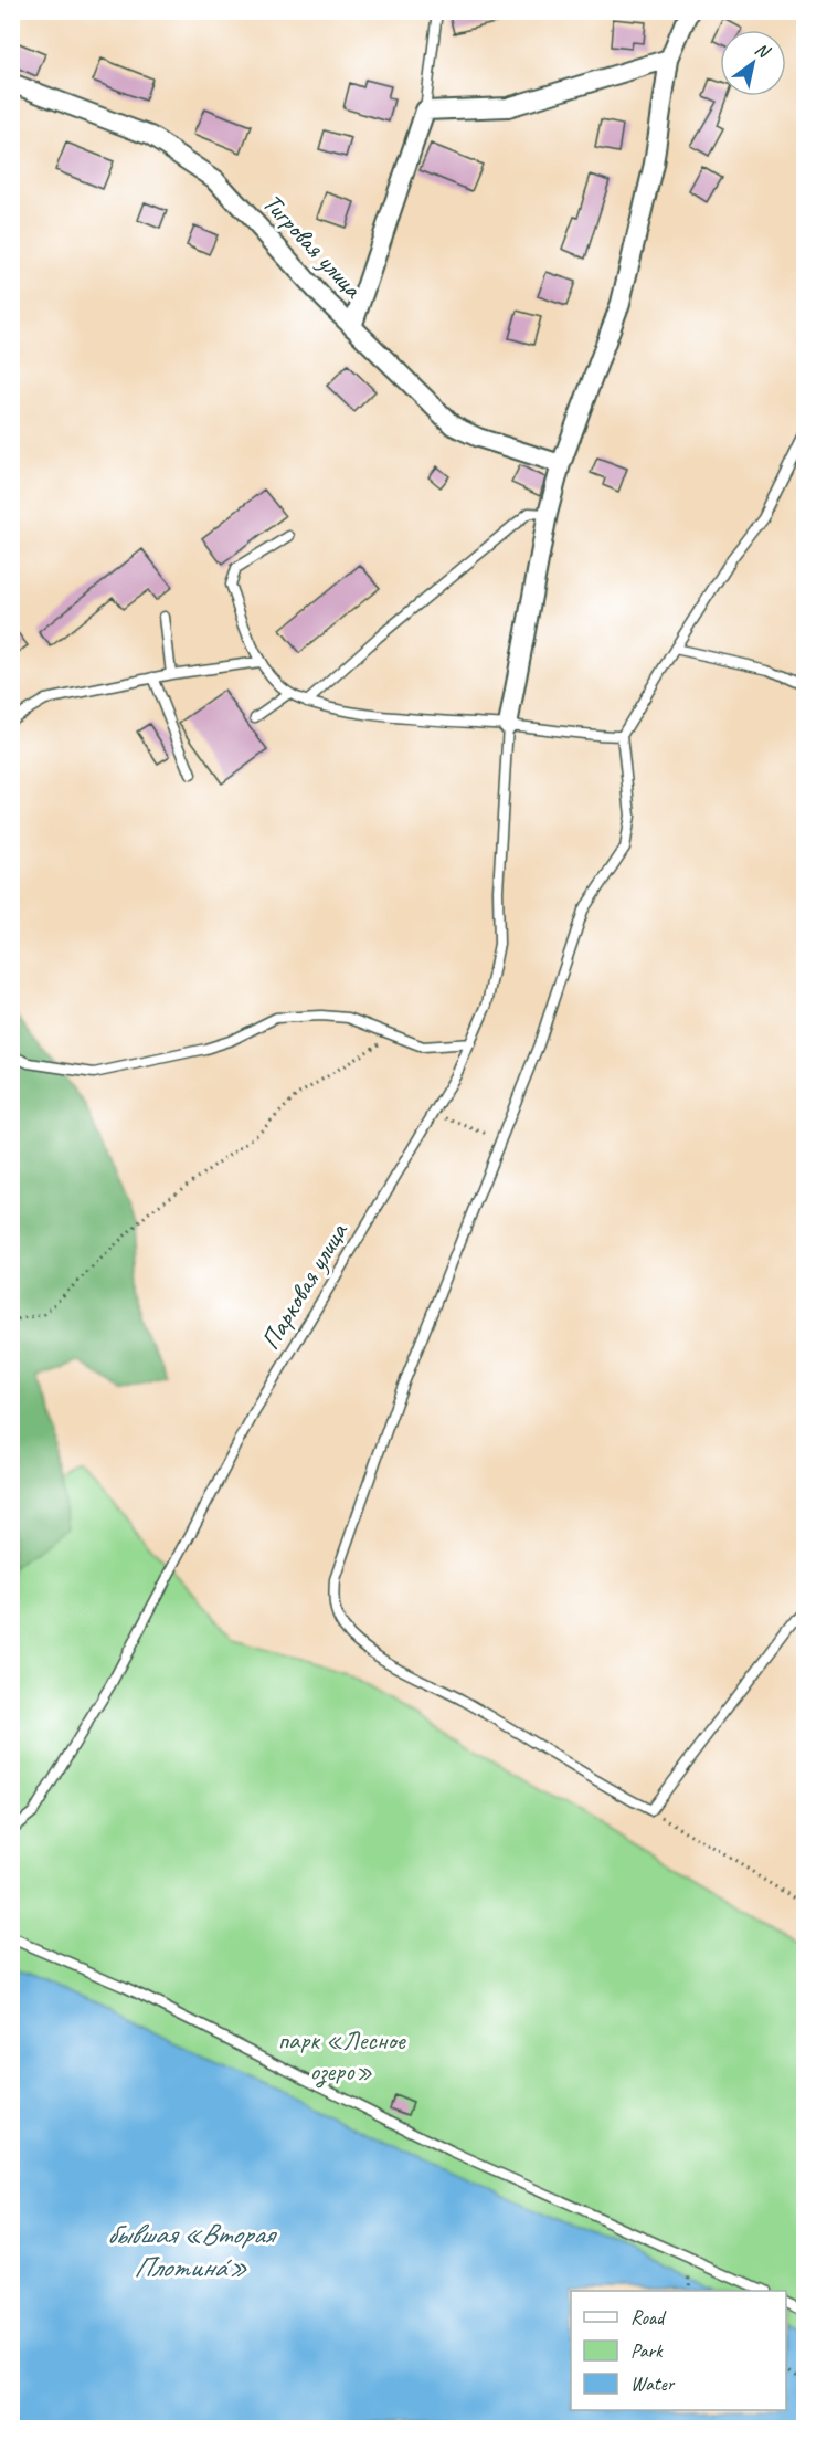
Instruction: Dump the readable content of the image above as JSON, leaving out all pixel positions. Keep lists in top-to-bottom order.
{
  "streets": {
    "street": ["Тигровая улица"],
    "lane": ["Парковая улица"]
  },
  "water": ["бывшая «Вторая Плотинá»"],
  "parks": ["парк «Лесное озеро»"],
  "legend": ["Road", "Park", "Water"],
  "north": "top right"
}
